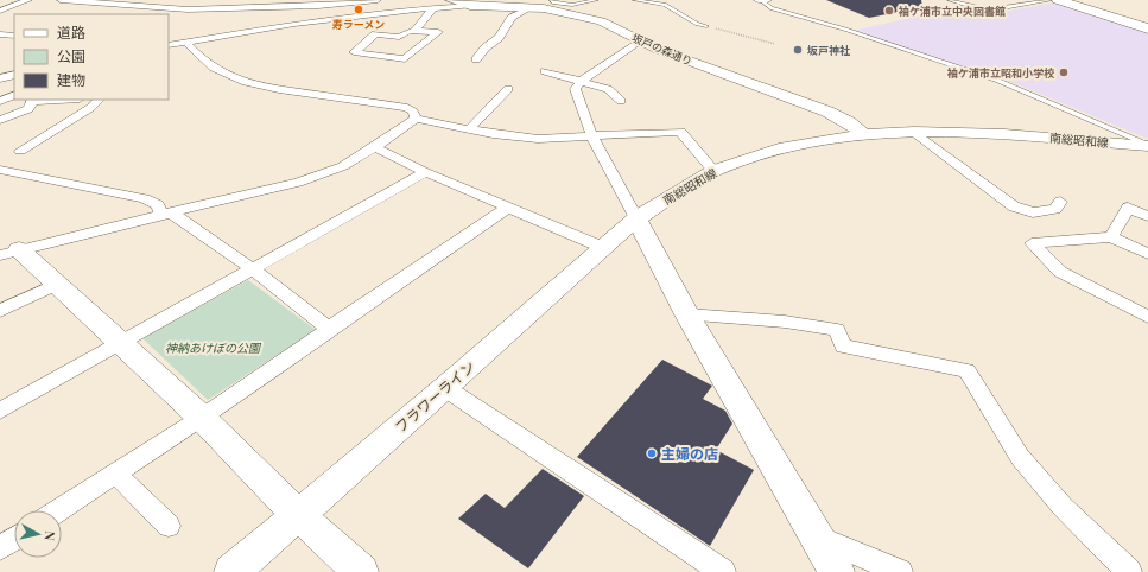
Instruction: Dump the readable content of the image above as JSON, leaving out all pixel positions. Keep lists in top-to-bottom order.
{
  "streets": {
    "street": ["坂戸の森通り", "南総昭和線", "フラワーライン"]
  },
  "crossings": [
    ["坂戸の森通り", "南総昭和線"],
    ["南総昭和線", "フラワーライン"]
  ],
  "parks": ["神納あけぼの公園"],
  "places": [
    "寿ラーメン",
    "袖ケ浦市立中央図書館",
    "坂戸神社",
    "袖ケ浦市立昭和小学校",
    "主婦の店"
  ],
  "legend": ["道路", "公園", "建物"],
  "north": "right"
}
